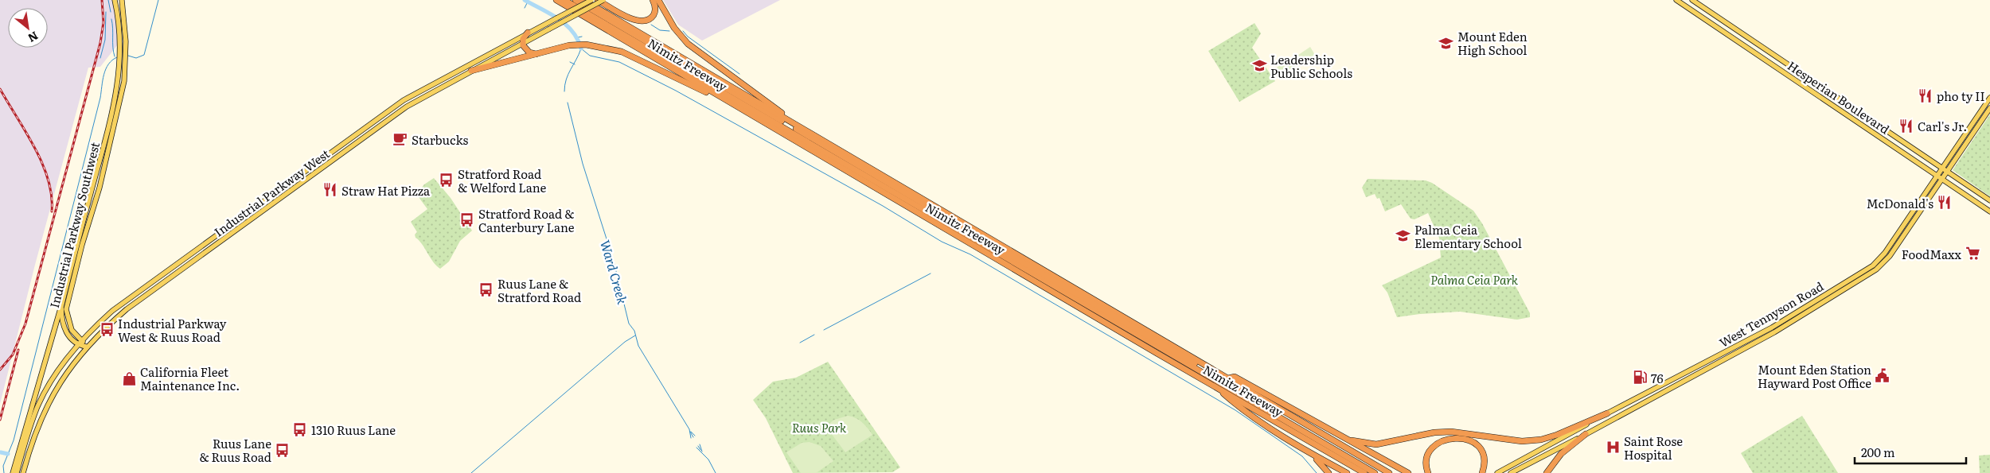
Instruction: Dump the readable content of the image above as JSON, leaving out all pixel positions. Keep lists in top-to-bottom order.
{
  "streets": {
    "highway": ["Nimitz Freeway"],
    "main road": [
      "Hesperian Boulevard",
      "Industrial Parkway West",
      "Industrial Parkway Southwest",
      "West Tennyson Road"
    ]
  },
  "crossings": [
    ["Hesperian Boulevard", "West Tennyson Road"],
    ["Industrial Parkway West", "Industrial Parkway Southwest"]
  ],
  "water": ["Ward Creek"],
  "parks": ["Palma Ceia Park", "Ruus Park"],
  "places": {
    "school or university": ["Mount Eden High School", "Leadership Public Schools", "Palma Ceia Elementary School"],
    "restaurant": [
      "pho ty II",
      "Carl's Jr.",
      "Straw Hat Pizza",
      "McDonald's"
    ],
    "cafe": ["Starbucks"],
    "bus stop": [
      "Stratford Road & Welford Lane",
      "Stratford Road & Canterbury Lane",
      "Ruus Lane & Stratford Road",
      "Industrial Parkway West & Ruus Road",
      "1310 Ruus Lane",
      "Ruus Lane & Ruus Road"
    ],
    "supermarket": ["FoodMaxx"],
    "public building": ["Mount Eden Station Hayward Post Office"],
    "fuel station": ["76"],
    "shop": ["California Fleet Maintenance Inc."],
    "hospital": ["Saint Rose Hospital"]
  },
  "scale_bar": "200 m",
  "north": "bottom right"
}
